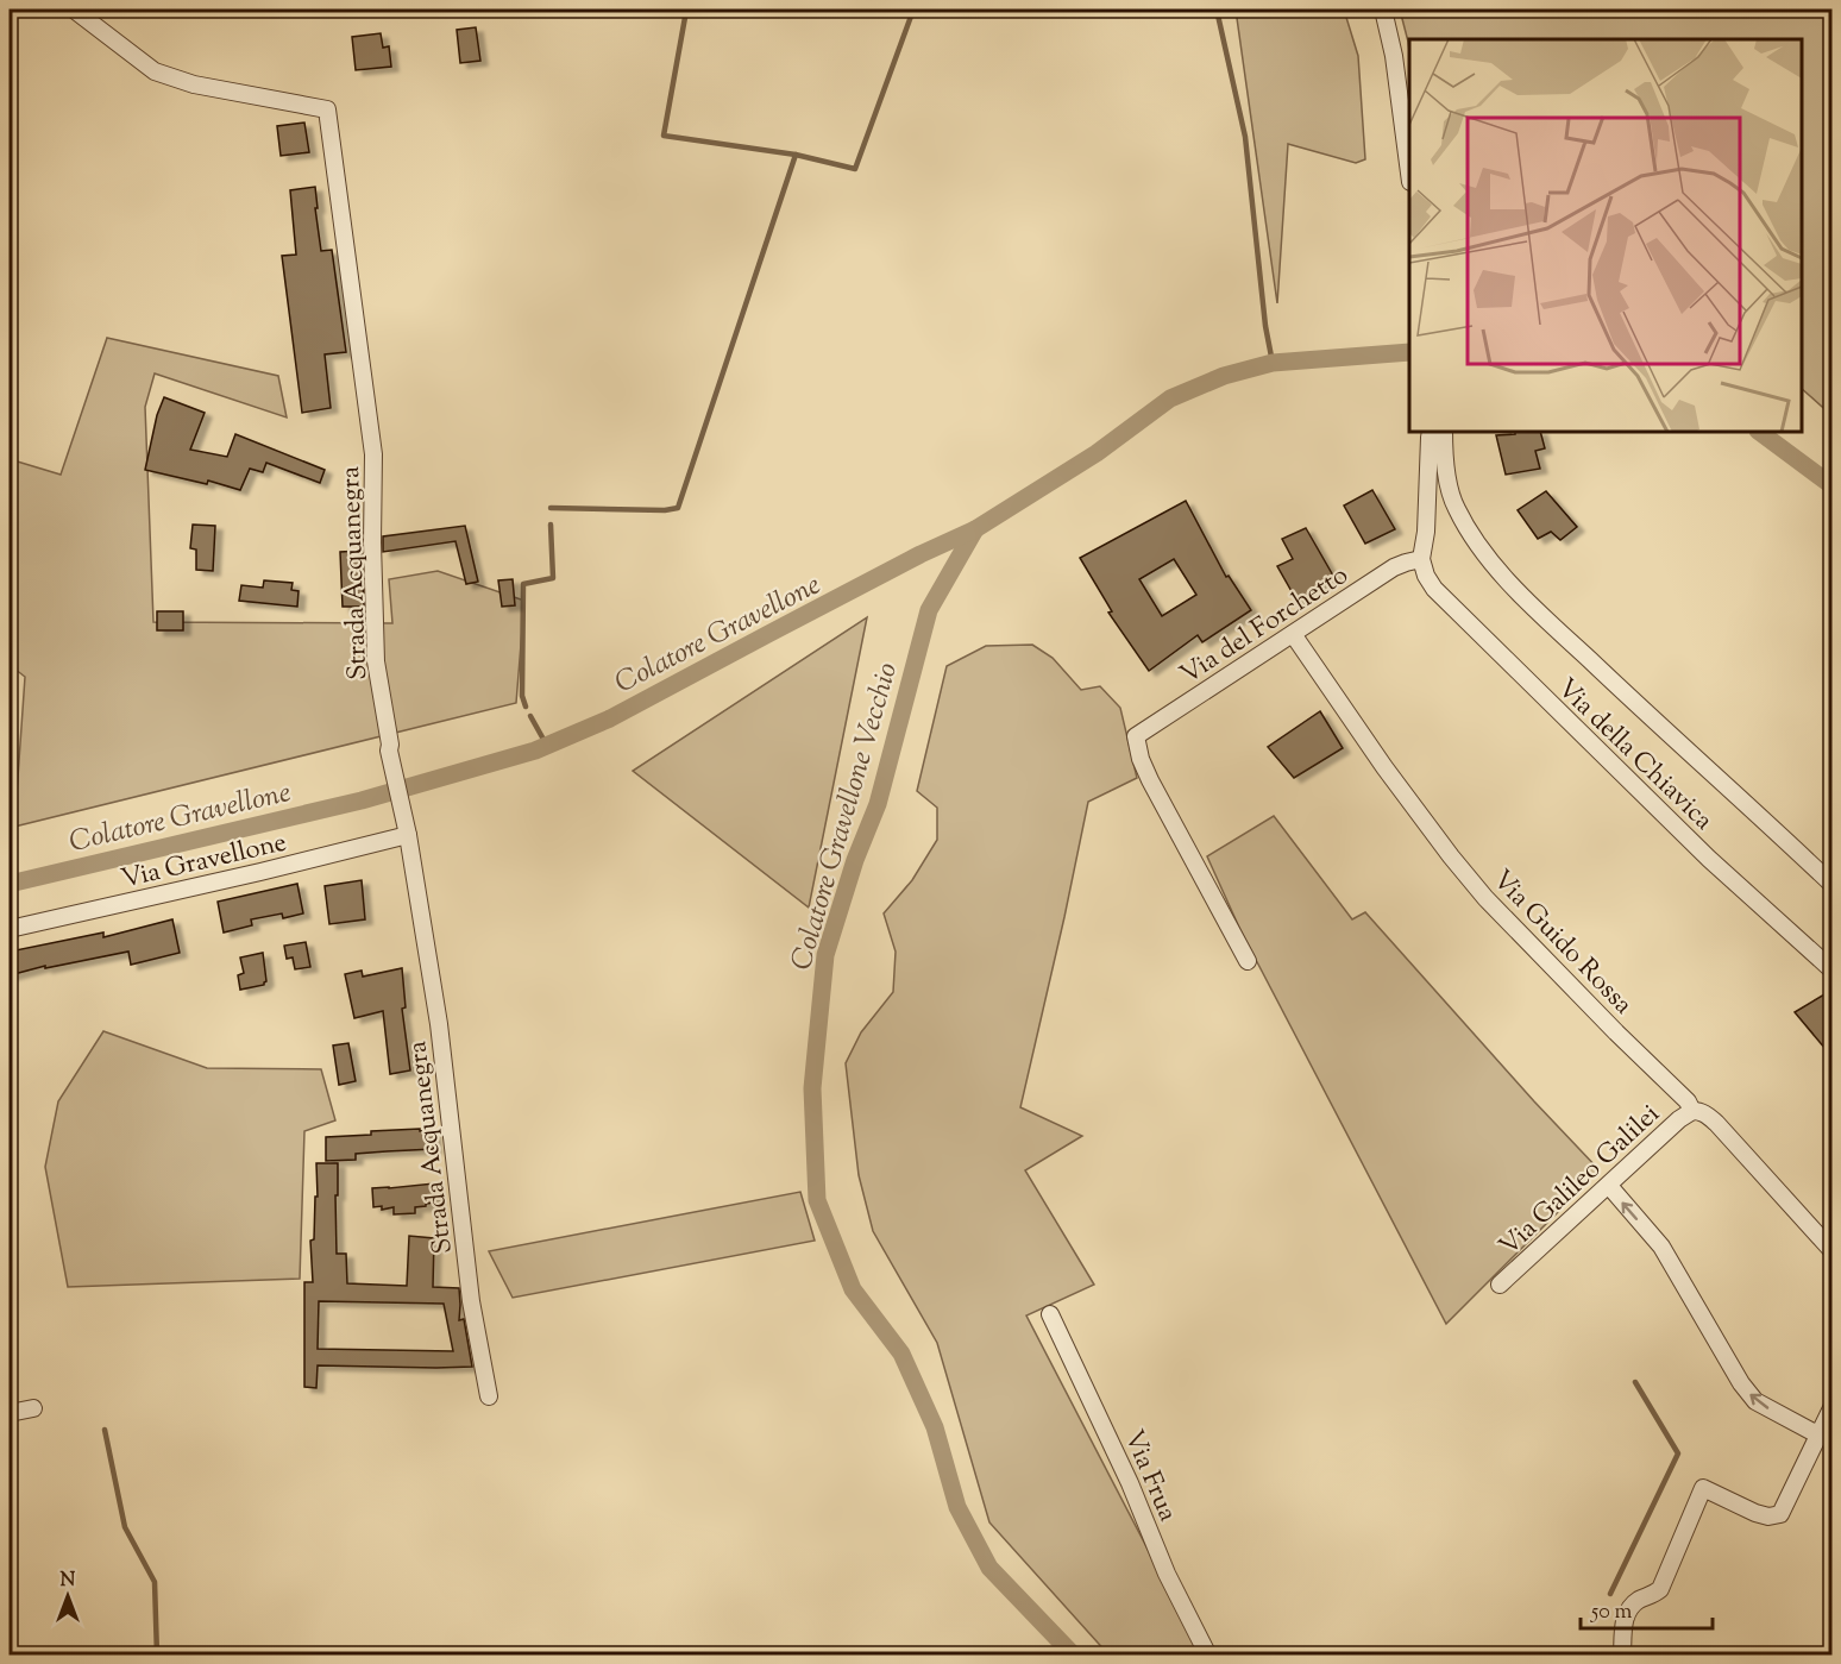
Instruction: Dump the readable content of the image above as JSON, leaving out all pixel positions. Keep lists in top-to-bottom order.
{
  "streets": {
    "street": [
      "Strada Acquanegra",
      "Via del Forchetto",
      "Via della Chiavica",
      "Via Gravellone",
      "Via Guido Rossa",
      "Via Galileo Galilei",
      "Via Frua"
    ]
  },
  "crossings": [
    ["Strada Acquanegra", "Via Gravellone"],
    ["Via del Forchetto", "Via della Chiavica"],
    ["Via del Forchetto", "Via Guido Rossa"],
    ["Via Guido Rossa", "Via Galileo Galilei"]
  ],
  "water": ["Colatore Gravellone", "Colatore Gravellone Vecchio"],
  "scale_bar": "50 m",
  "north": "top"
}
